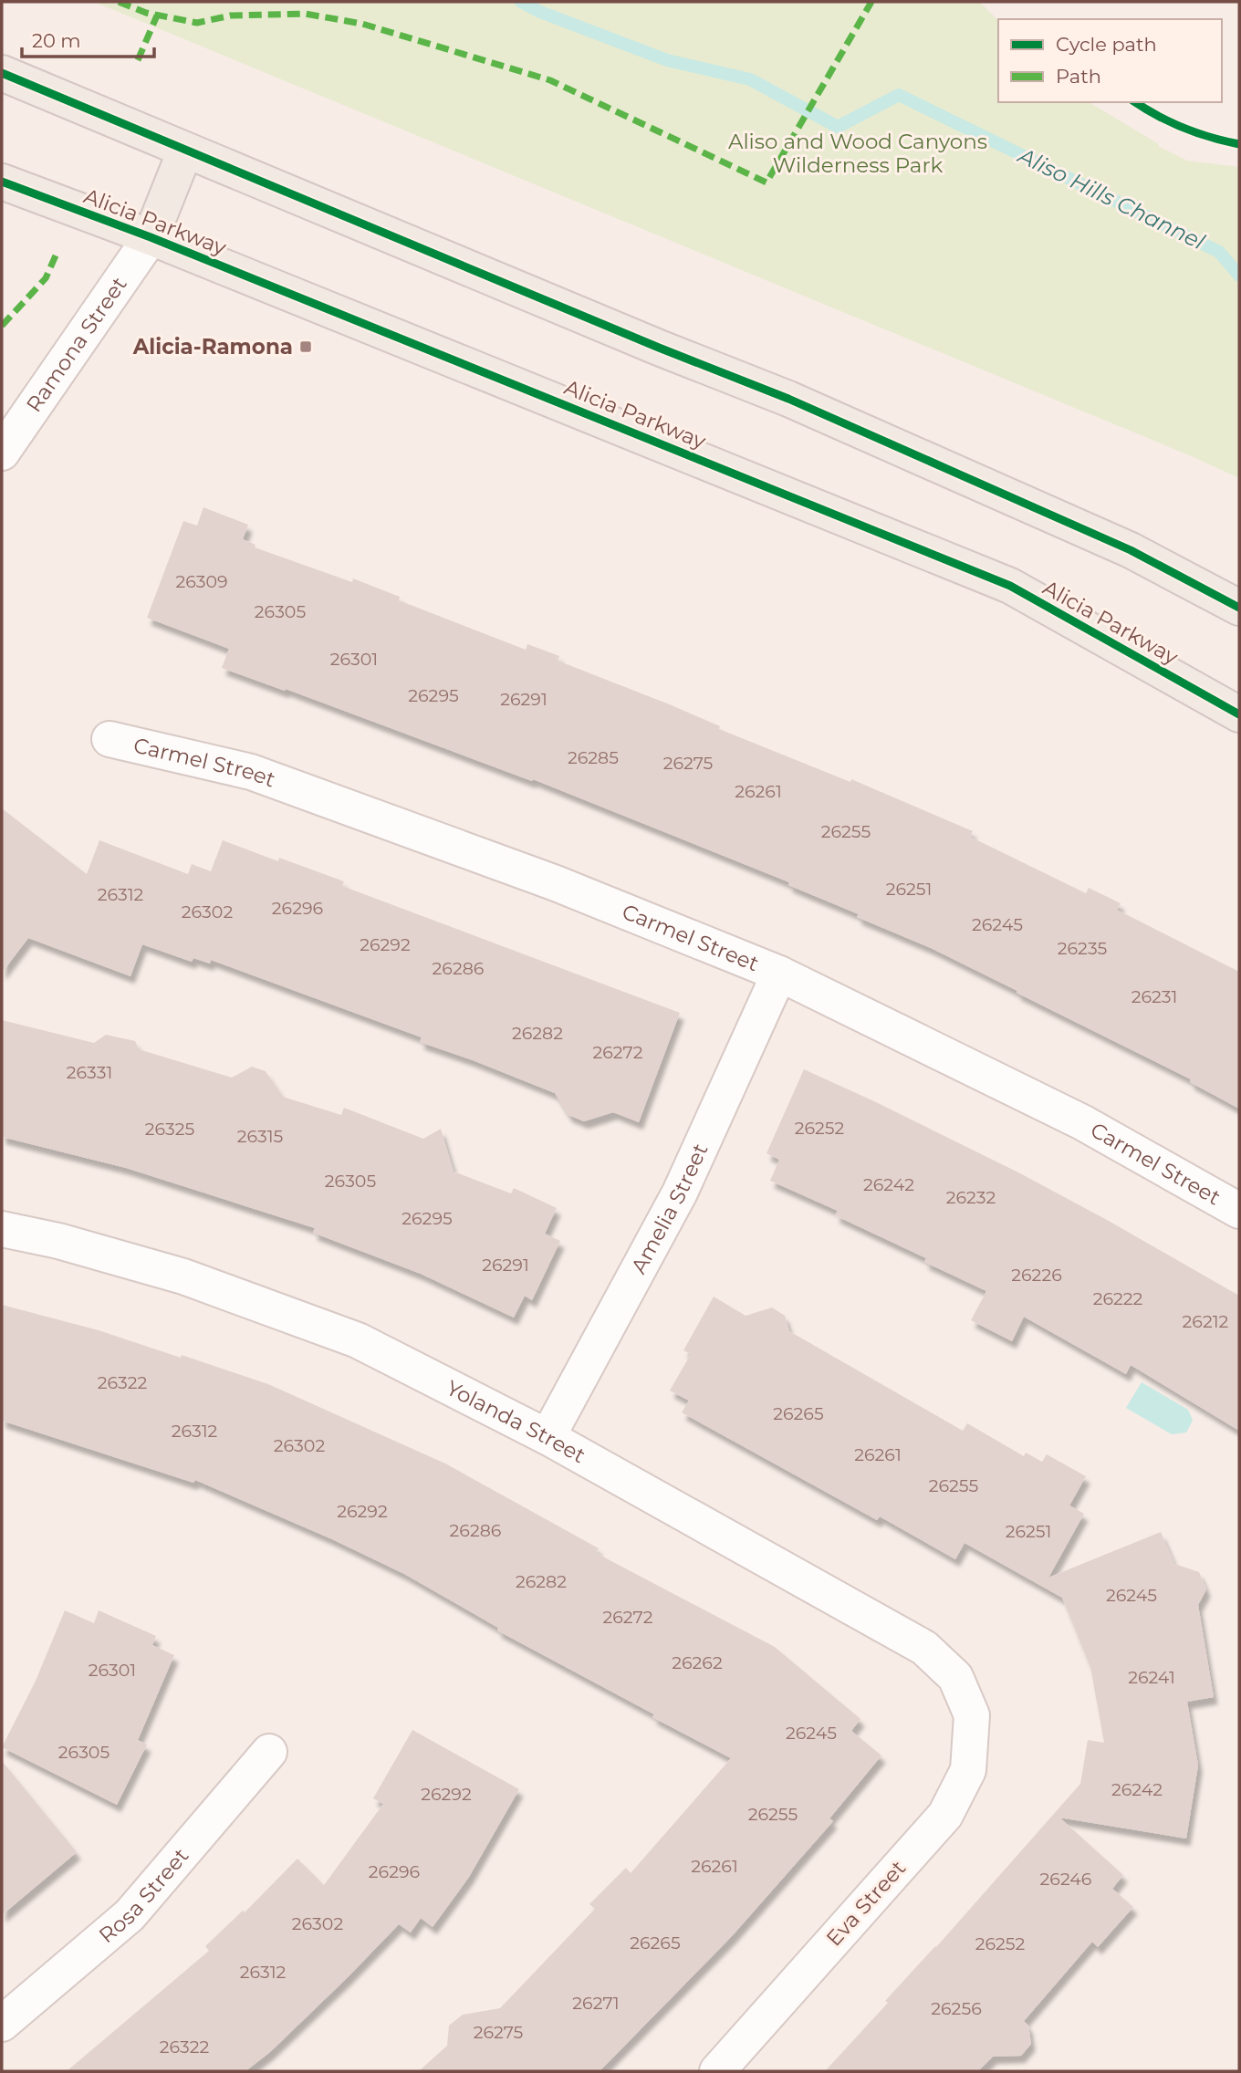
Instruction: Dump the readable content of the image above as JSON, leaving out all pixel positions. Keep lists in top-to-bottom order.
{
  "streets": {
    "main road": ["Alicia Parkway"],
    "street": [
      "Ramona Street",
      "Carmel Street",
      "Amelia Street",
      "Yolanda Street",
      "Rosa Street",
      "Eva Street"
    ]
  },
  "crossings": [
    ["Alicia Parkway", "Ramona Street"],
    ["Carmel Street", "Amelia Street"],
    ["Amelia Street", "Yolanda Street"],
    ["Yolanda Street", "Eva Street"]
  ],
  "water": ["Aliso Hills Channel"],
  "parks": ["Aliso and Wood Canyons Wilderness Park"],
  "places": {
    "transit": ["Alicia-Ramona"]
  },
  "house_numbers": [
    "26309",
    "26305",
    "26301",
    "26295",
    "26291",
    "26285",
    "26275",
    "26261",
    "26255",
    "26251",
    "26312",
    "26296",
    "26302",
    "26245",
    "26292",
    "26235",
    "26286",
    "26231",
    "26282",
    "26272",
    "26331",
    "26252",
    "26325",
    "26315",
    "26305",
    "26242",
    "26232",
    "26295",
    "26291",
    "26226",
    "26222",
    "26212",
    "26322",
    "26265",
    "26312",
    "26302",
    "26261",
    "26255",
    "26292",
    "26286",
    "26251",
    "26282",
    "26245",
    "26272",
    "26262",
    "26301",
    "26241",
    "26245",
    "26305",
    "26242",
    "26292",
    "26255",
    "26261",
    "26296",
    "26246",
    "26302",
    "26265",
    "26252",
    "26312",
    "26271",
    "26256",
    "26275",
    "26322"
  ],
  "legend": ["Cycle path", "Path"],
  "scale_bar": "20 m"
}
